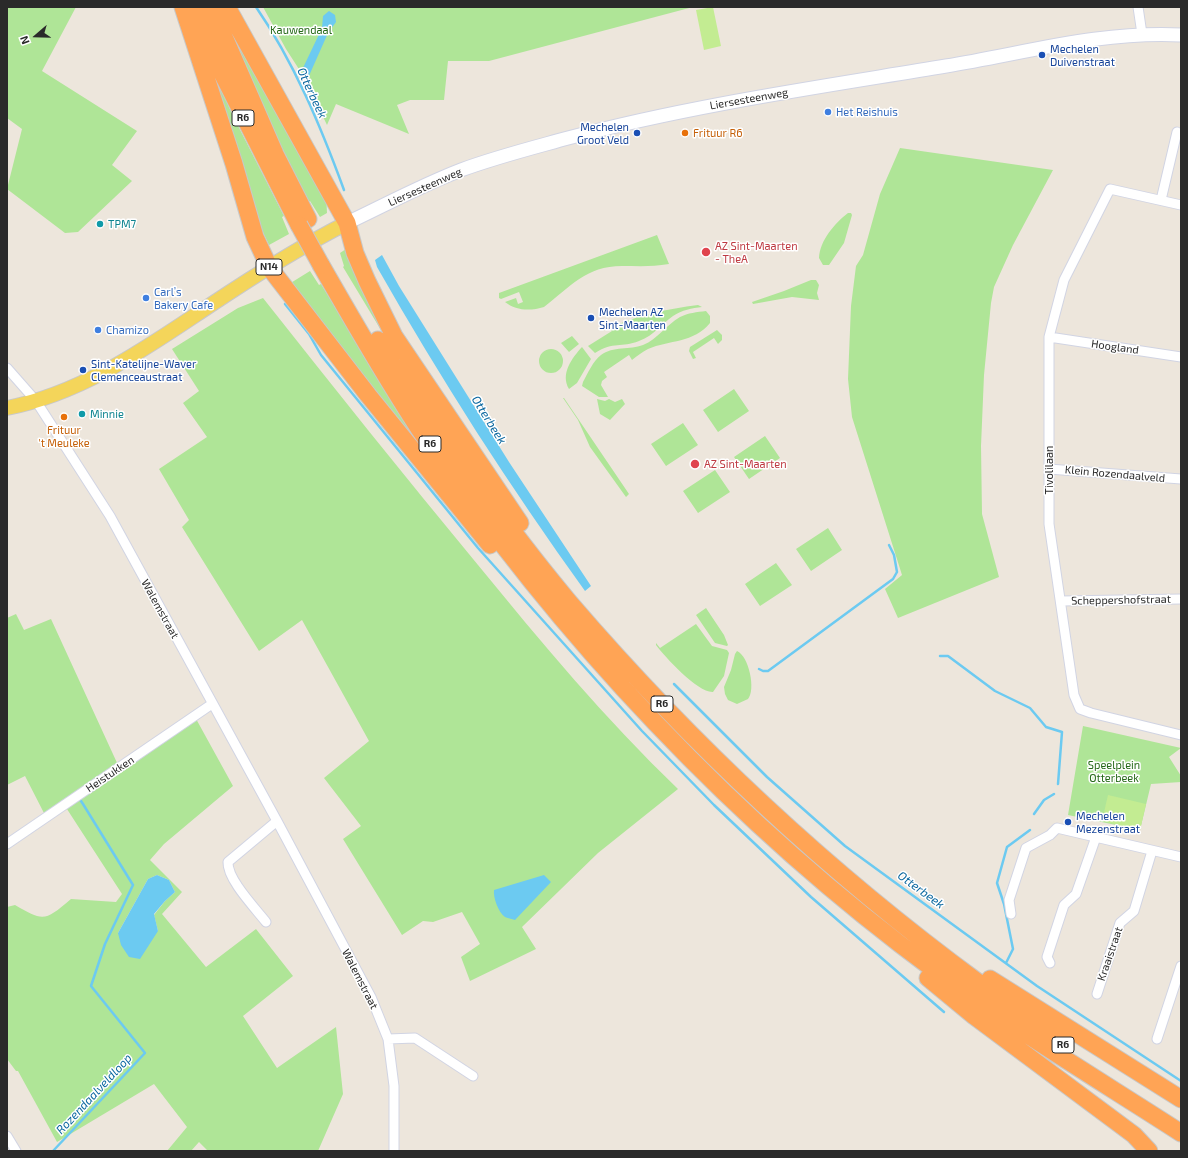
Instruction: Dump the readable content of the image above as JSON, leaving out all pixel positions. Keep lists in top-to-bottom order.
{
  "streets": {
    "highway": ["R6"],
    "main road": ["Liersesteenweg", "N14"],
    "street": [
      "Hoogland",
      "Tivolilaan",
      "Klein Rozendaalveld",
      "Scheppershofstraat",
      "Walemstraat",
      "Heistukken",
      "Kraaistraat"
    ]
  },
  "crossings": [
    ["Liersesteenweg", "N14"],
    ["N14", "Walemstraat"],
    ["Hoogland", "Tivolilaan"],
    ["Tivolilaan", "Klein Rozendaalveld"],
    ["Tivolilaan", "Scheppershofstraat"],
    ["Walemstraat", "Heistukken"]
  ],
  "water": ["Otterbeek", "Rozendaalveldloop"],
  "parks": ["Kauwendaal", "Speelplein Otterbeek"],
  "places": [
    "Mechelen Duivenstraat",
    "Het Reishuis",
    "Mechelen Groot Veld",
    "Frituur R6",
    "TPM7",
    "AZ Sint-Maarten - TheA",
    "Carl’s Bakery Cafe",
    "Mechelen AZ Sint-Maarten",
    "Chamizo",
    "Sint-Katelijne-Waver Clemenceaustraat",
    "Minnie",
    "Frituur 't Meuleke",
    "AZ Sint-Maarten",
    "Mechelen Mezenstraat"
  ],
  "north": "left"
}
